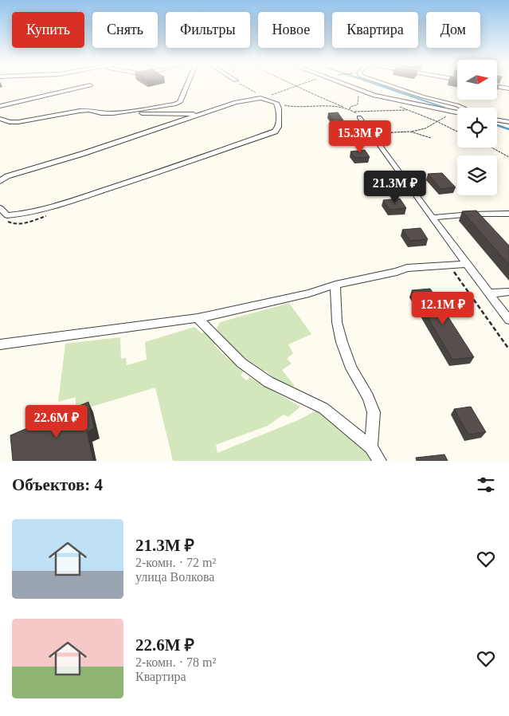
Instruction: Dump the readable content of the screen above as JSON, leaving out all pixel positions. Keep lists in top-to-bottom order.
{
  "north": "right",
  "page": {
    "chip": [
      "Купить",
      "Снять",
      "Фильтры",
      "Новое",
      "Квартира",
      "Дом"
    ],
    "price": [
      "15.3M ₽",
      "21.3M ₽",
      "12.1M ₽",
      "22.6M ₽"
    ],
    "heading": "Объектов: 4",
    "list": [
      {
        "name": "21.3M ₽",
        "note": "2-комн. · 72 m² · улица Волкова"
      },
      {
        "name": "22.6M ₽",
        "note": "2-комн. · 78 m² · Квартира"
      }
    ]
  }
}
